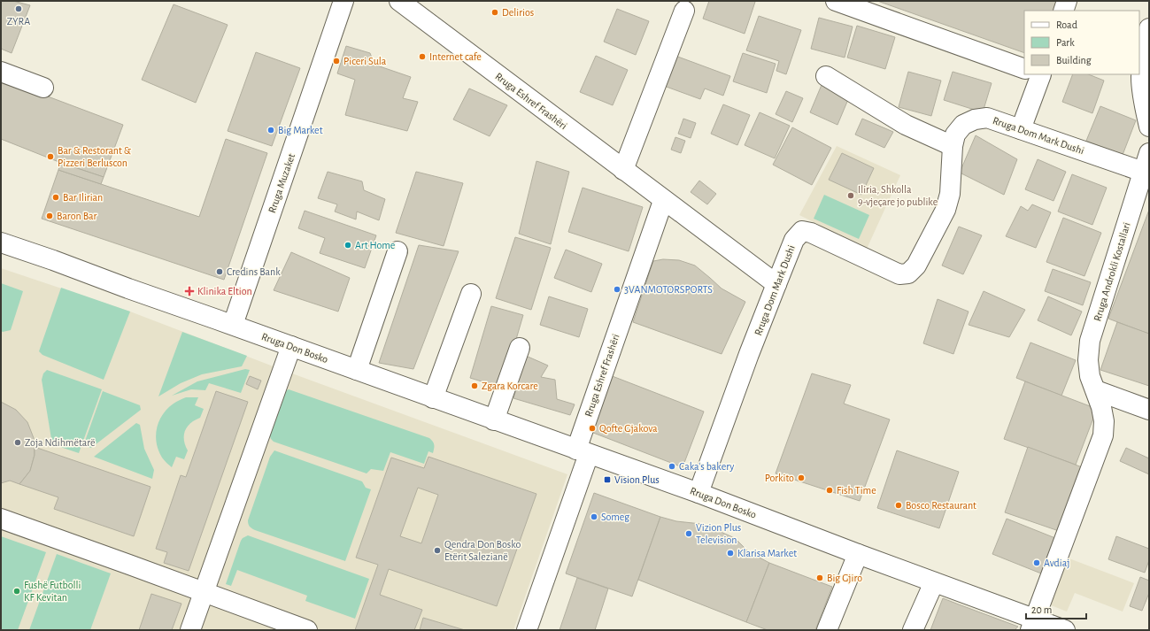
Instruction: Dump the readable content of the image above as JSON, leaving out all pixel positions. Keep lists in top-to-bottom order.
{
  "streets": {
    "street": [
      "Rruga Eshref Frashëri",
      "Rruga Dom Mark Dushi",
      "Rruga Muzaket",
      "Rruga Androkli Kostallari",
      "Rruga Don Bosko"
    ]
  },
  "crossings": [
    ["Rruga Eshref Frashëri", "Rruga Dom Mark Dushi"],
    ["Rruga Eshref Frashëri", "Rruga Don Bosko"],
    ["Rruga Dom Mark Dushi", "Rruga Androkli Kostallari"],
    ["Rruga Dom Mark Dushi", "Rruga Don Bosko"],
    ["Rruga Muzaket", "Rruga Don Bosko"],
    ["Rruga Androkli Kostallari", "Rruga Don Bosko"]
  ],
  "places": {
    "other": [
      "ZYRA",
      "Delirios",
      "Internet cafe",
      "Piceri Sula",
      "Big Market",
      "Bar & Restorant & Pizzeri Berluscon",
      "Iliria, Shkolla 9-vjeçare jo publike",
      "Bar Ilirian",
      "Baron Bar",
      "Art Home",
      "Credins Bank",
      "3VANMOTORSPORTS",
      "Zgara Korcare",
      "Qofte Gjakova",
      "Zoja Ndihmëtarë",
      "Caka's bakery",
      "Porkito",
      "Fish Time",
      "Bosco Restaurant",
      "Someg",
      "Vizion Plus Television",
      "Qendra Don Bosko Etërit Salezianë",
      "Klarisa Market",
      "Avdiaj",
      "Big Gjiro",
      "Fushë Futbolli KF Kevitan"
    ],
    "health": ["Klinika Eltion"],
    "transit": ["Vision Plus"]
  },
  "legend": ["Road", "Park", "Building"],
  "scale_bar": "20 m"
}
